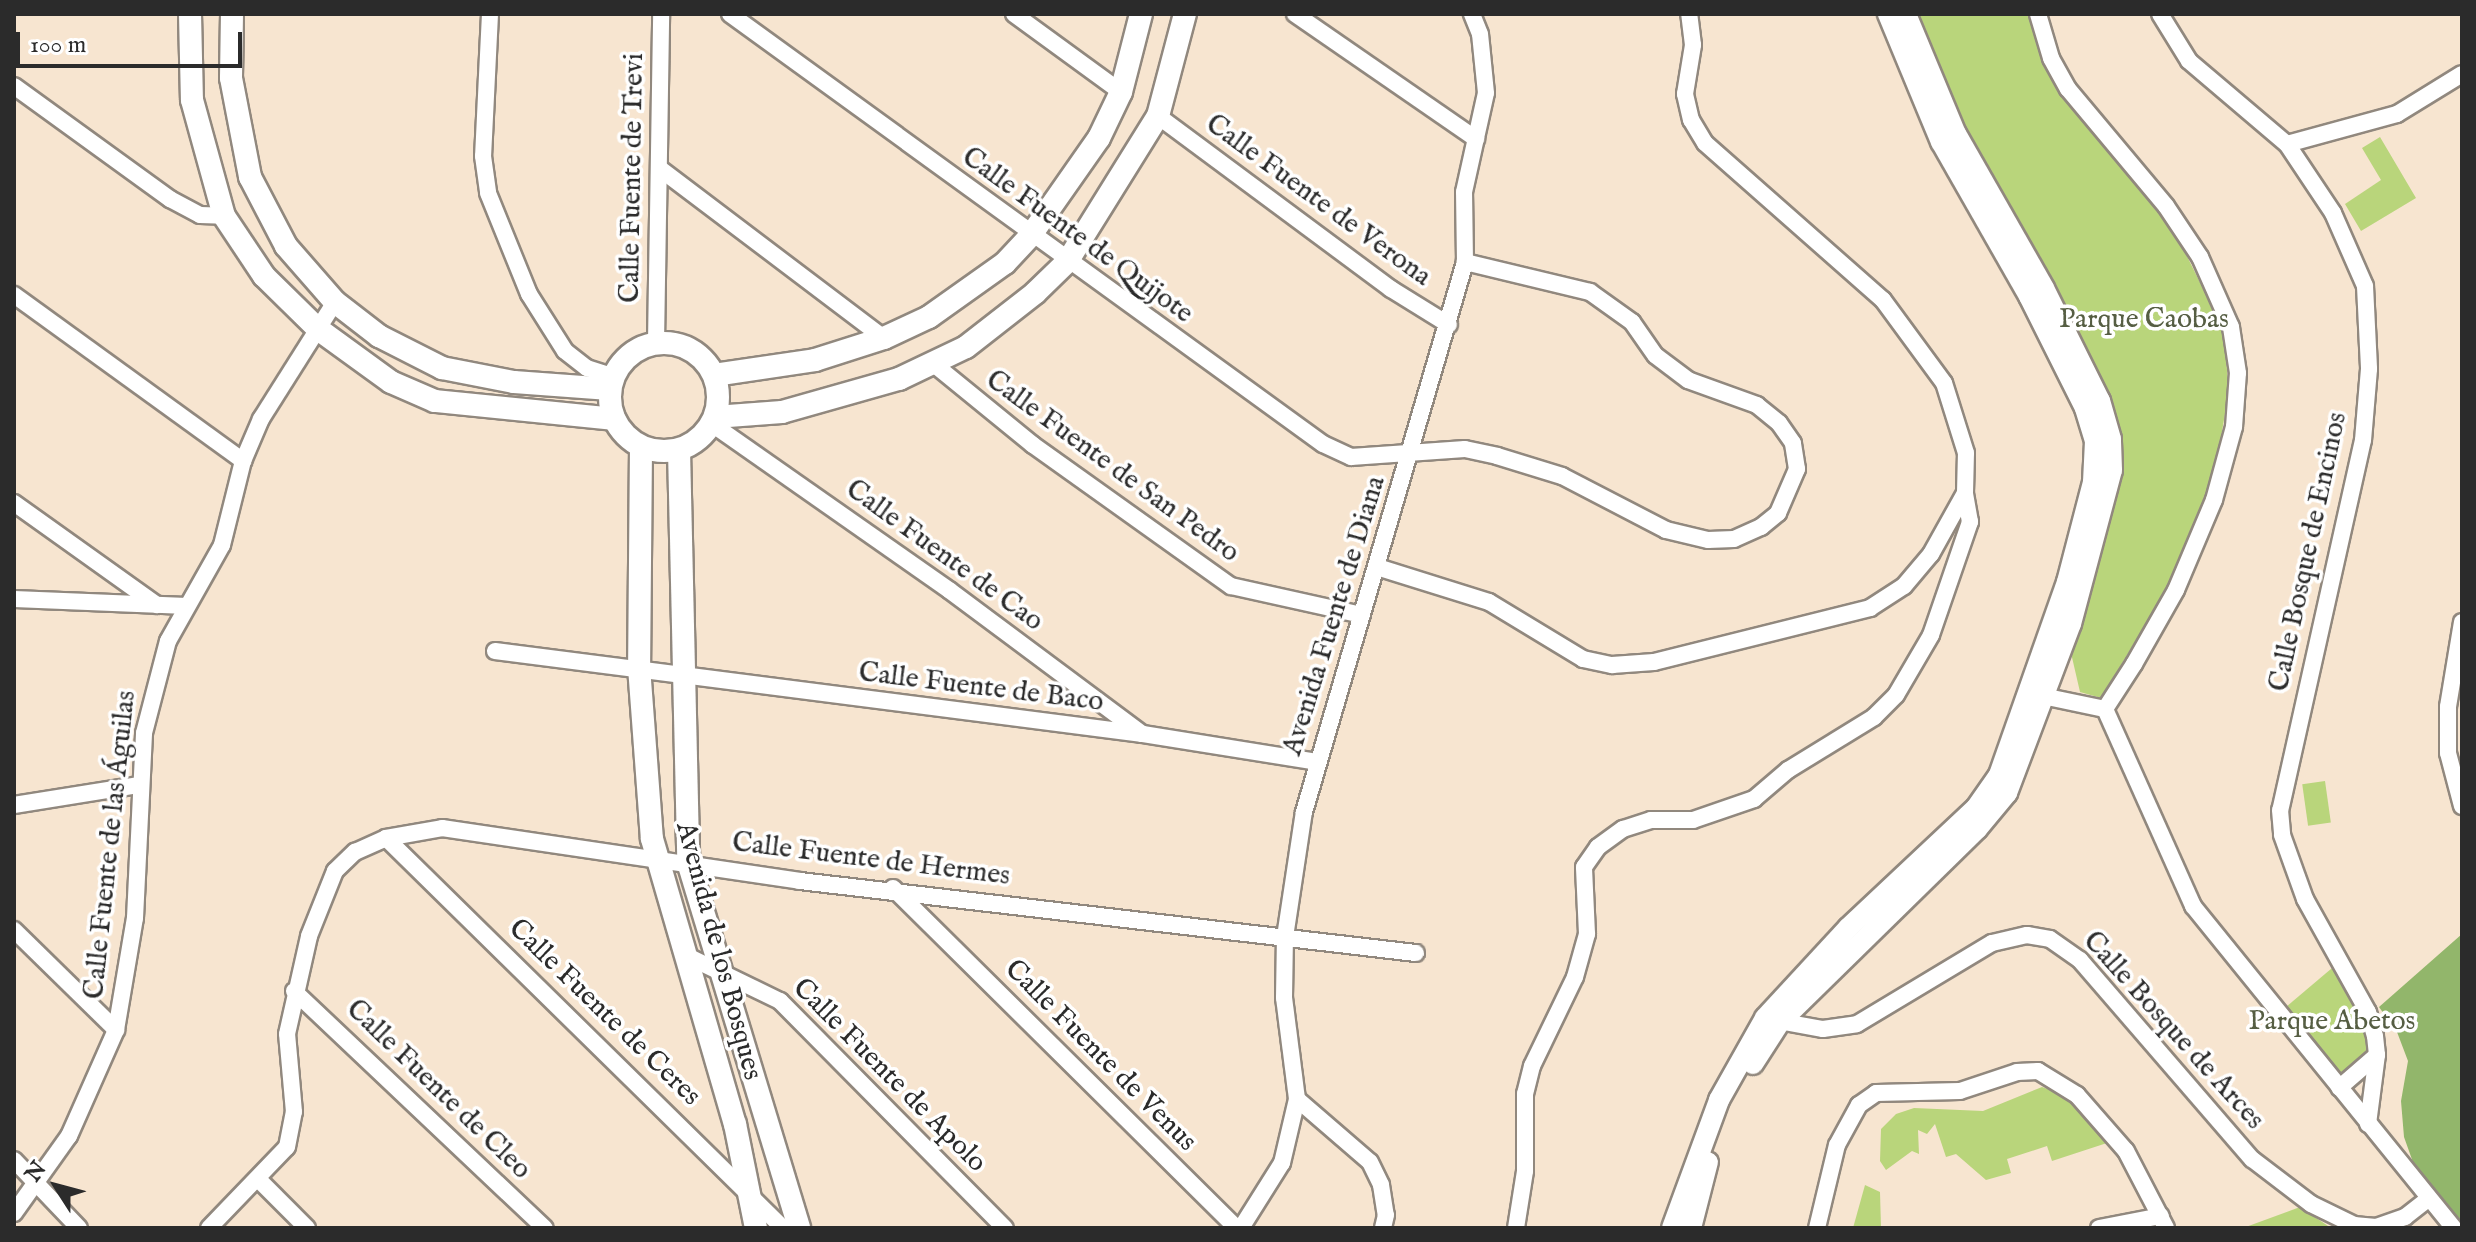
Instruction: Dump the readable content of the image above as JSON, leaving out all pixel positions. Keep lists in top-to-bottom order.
{
  "streets": {
    "main road": ["Avenida de los Bosques"],
    "street": [
      "Calle Fuente de Trevi",
      "Calle Fuente de Verona",
      "Calle Fuente de Quijote",
      "Calle Fuente de San Pedro",
      "Calle Bosque de Encinos",
      "Calle Fuente de Cao",
      "Avenida Fuente de Diana",
      "Calle Fuente de Baco",
      "Calle Fuente de las Águilas",
      "Calle Fuente de Hermes",
      "Calle Fuente de Ceres",
      "Calle Bosque de Arces",
      "Calle Fuente de Venus",
      "Calle Fuente de Apolo",
      "Calle Fuente de Cleo"
    ]
  },
  "crossings": [
    ["Calle Fuente de Trevi", "Calle Fuente de Cao"],
    ["Calle Fuente de Trevi", "Avenida de los Bosques"],
    ["Calle Fuente de Verona", "Avenida Fuente de Diana"],
    ["Calle Fuente de Quijote", "Avenida Fuente de Diana"],
    ["Calle Fuente de San Pedro", "Avenida Fuente de Diana"],
    ["Calle Fuente de Cao", "Calle Fuente de Baco"],
    ["Calle Fuente de Cao", "Avenida de los Bosques"],
    ["Avenida Fuente de Diana", "Calle Fuente de Baco"],
    ["Avenida Fuente de Diana", "Calle Fuente de Hermes"],
    ["Avenida Fuente de Diana", "Calle Fuente de Venus"],
    ["Calle Fuente de Baco", "Avenida de los Bosques"],
    ["Calle Fuente de Hermes", "Avenida de los Bosques"],
    ["Calle Fuente de Hermes", "Calle Fuente de Ceres"],
    ["Calle Fuente de Hermes", "Calle Fuente de Venus"],
    ["Calle Fuente de Hermes", "Calle Fuente de Cleo"],
    ["Avenida de los Bosques", "Calle Fuente de Ceres"],
    ["Avenida de los Bosques", "Calle Fuente de Apolo"]
  ],
  "parks": ["Parque Caobas", "Parque Abetos"],
  "scale_bar": "100 m",
  "north": "top left"
}
